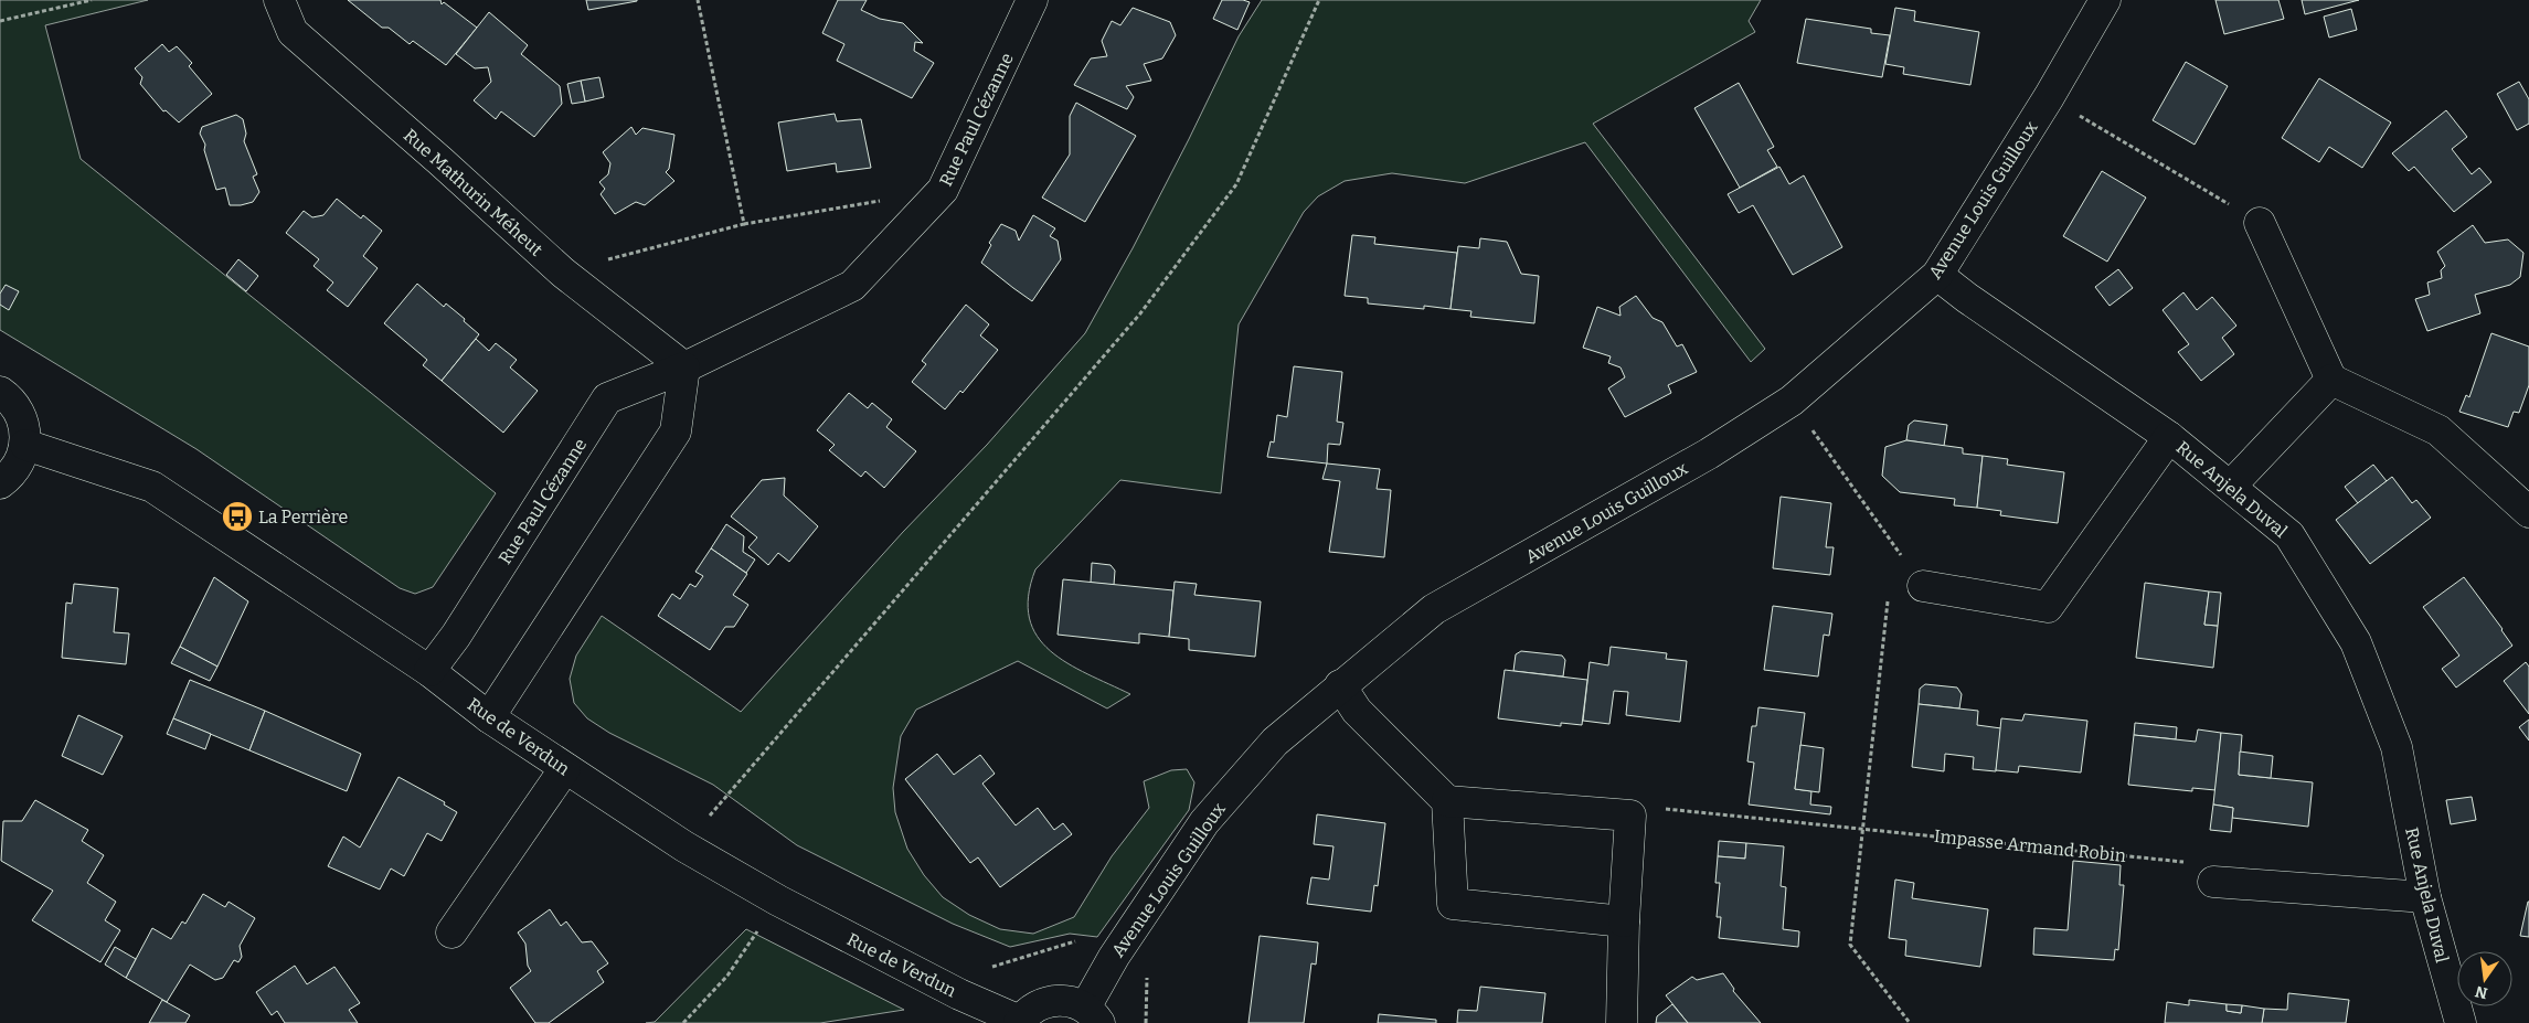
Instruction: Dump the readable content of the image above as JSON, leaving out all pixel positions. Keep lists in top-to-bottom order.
{
  "streets": {
    "street": [
      "Rue Paul Cézanne",
      "Rue Mathurin Méheut",
      "Avenue Louis Guilloux",
      "Rue Anjela Duval",
      "Rue de Verdun"
    ],
    "path": ["Impasse Armand Robin"]
  },
  "crossings": [
    ["Rue Paul Cézanne", "Rue Mathurin Méheut"],
    ["Rue Paul Cézanne", "Rue de Verdun"],
    ["Avenue Louis Guilloux", "Rue Anjela Duval"]
  ],
  "places": {
    "bus stop": ["La Perrière"]
  },
  "north": "bottom"
}
